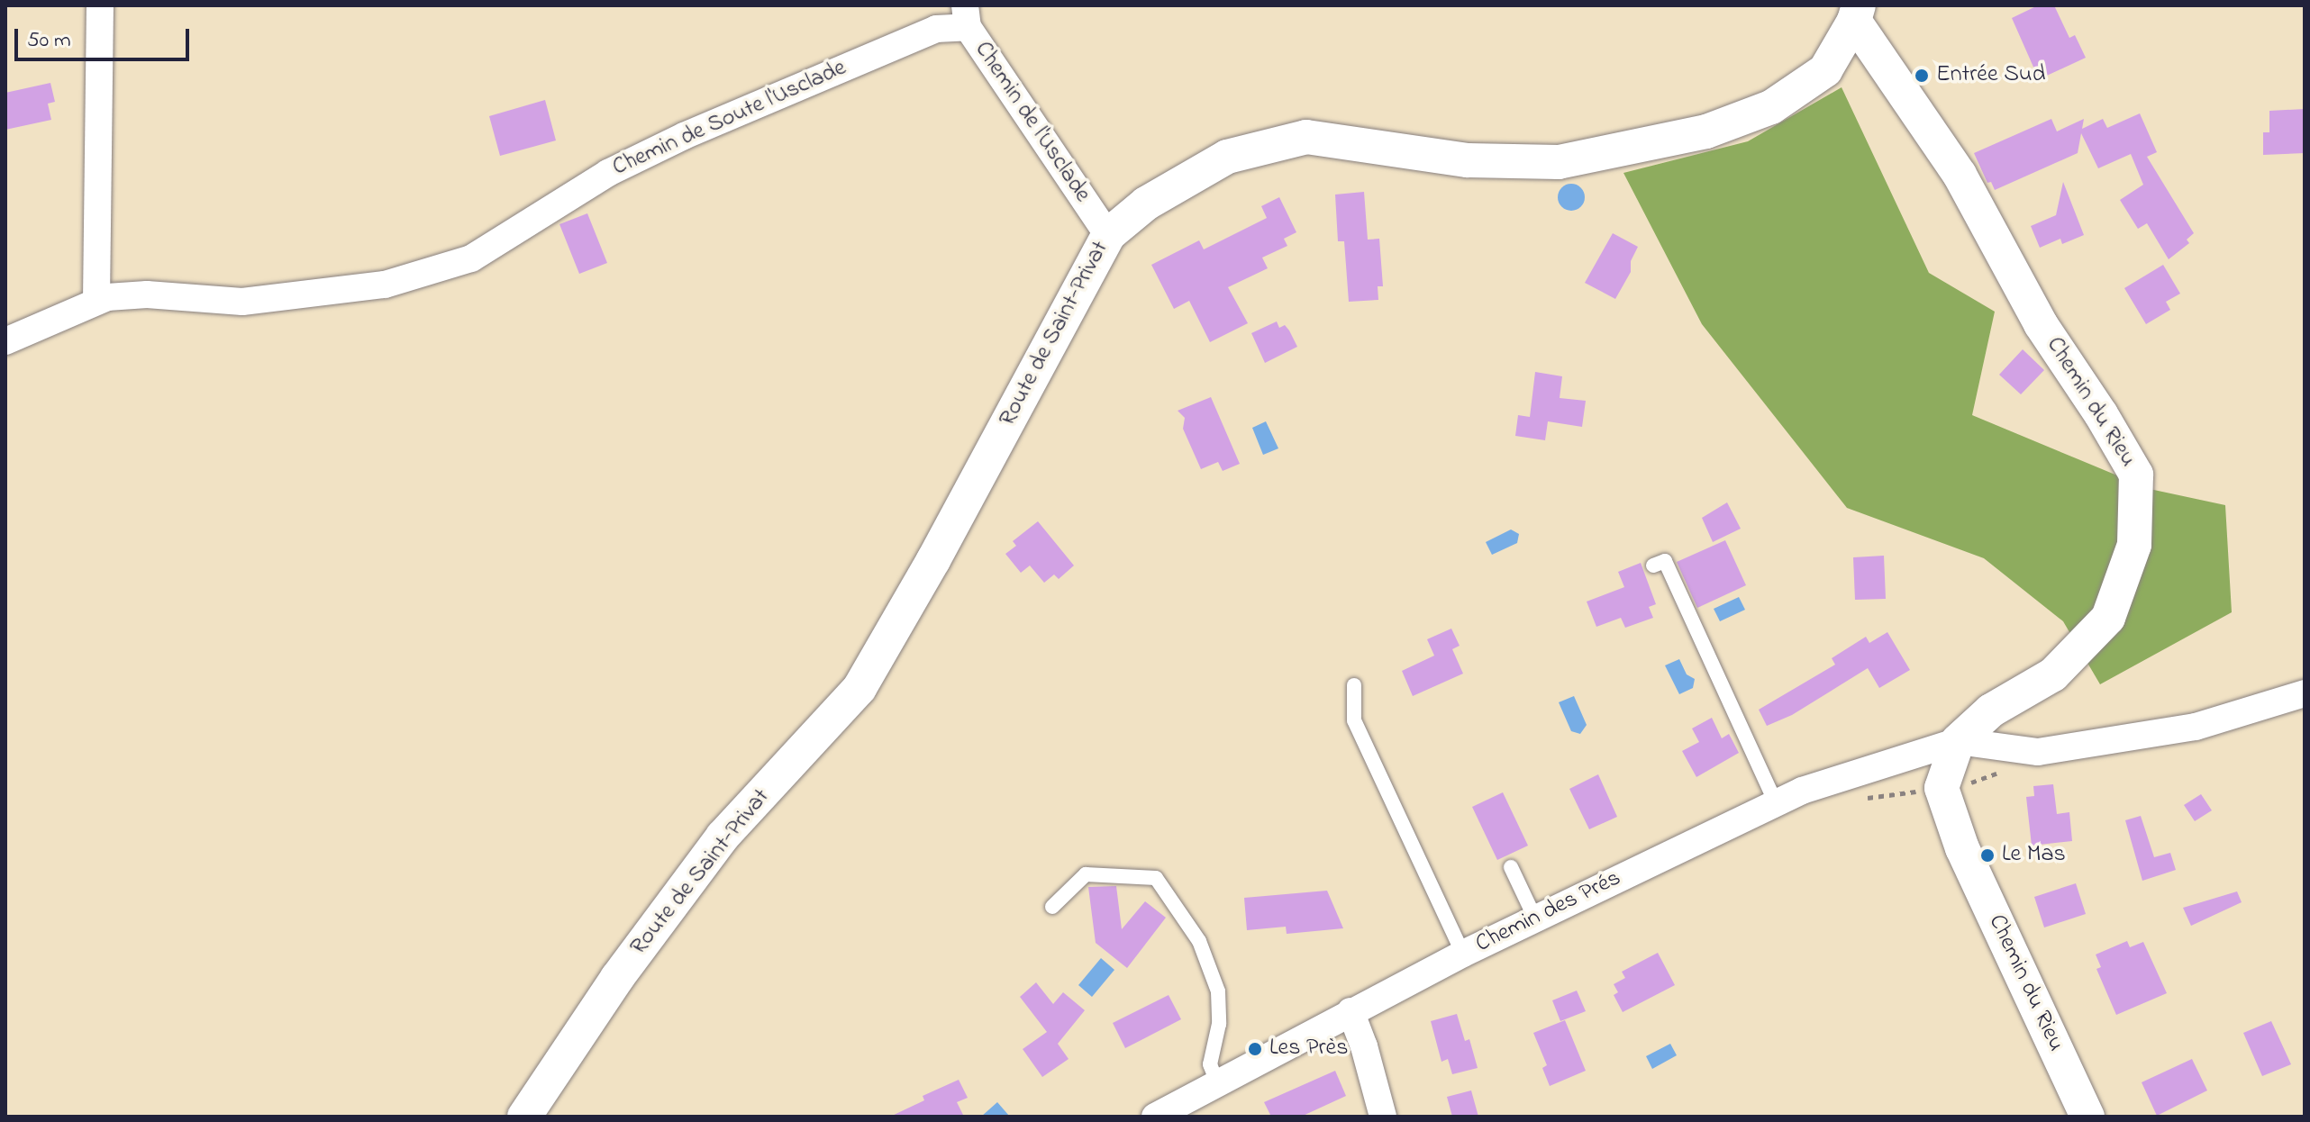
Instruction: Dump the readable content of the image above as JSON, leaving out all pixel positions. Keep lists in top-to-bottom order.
{
  "streets": {
    "street": [
      "Chemin de Soute l'Usclade",
      "Chemin de l'Usclade",
      "Route de Saint-Privat",
      "Chemin du Rieu",
      "Chemin des Prés"
    ]
  },
  "crossings": [
    ["Chemin de Soute l'Usclade", "Chemin de l'Usclade"],
    ["Chemin de l'Usclade", "Route de Saint-Privat"],
    ["Route de Saint-Privat", "Chemin du Rieu"],
    ["Chemin du Rieu", "Chemin des Prés"]
  ],
  "places": ["Entrée Sud", "Le Mas", "Les Près"],
  "scale_bar": "50 m"
}
